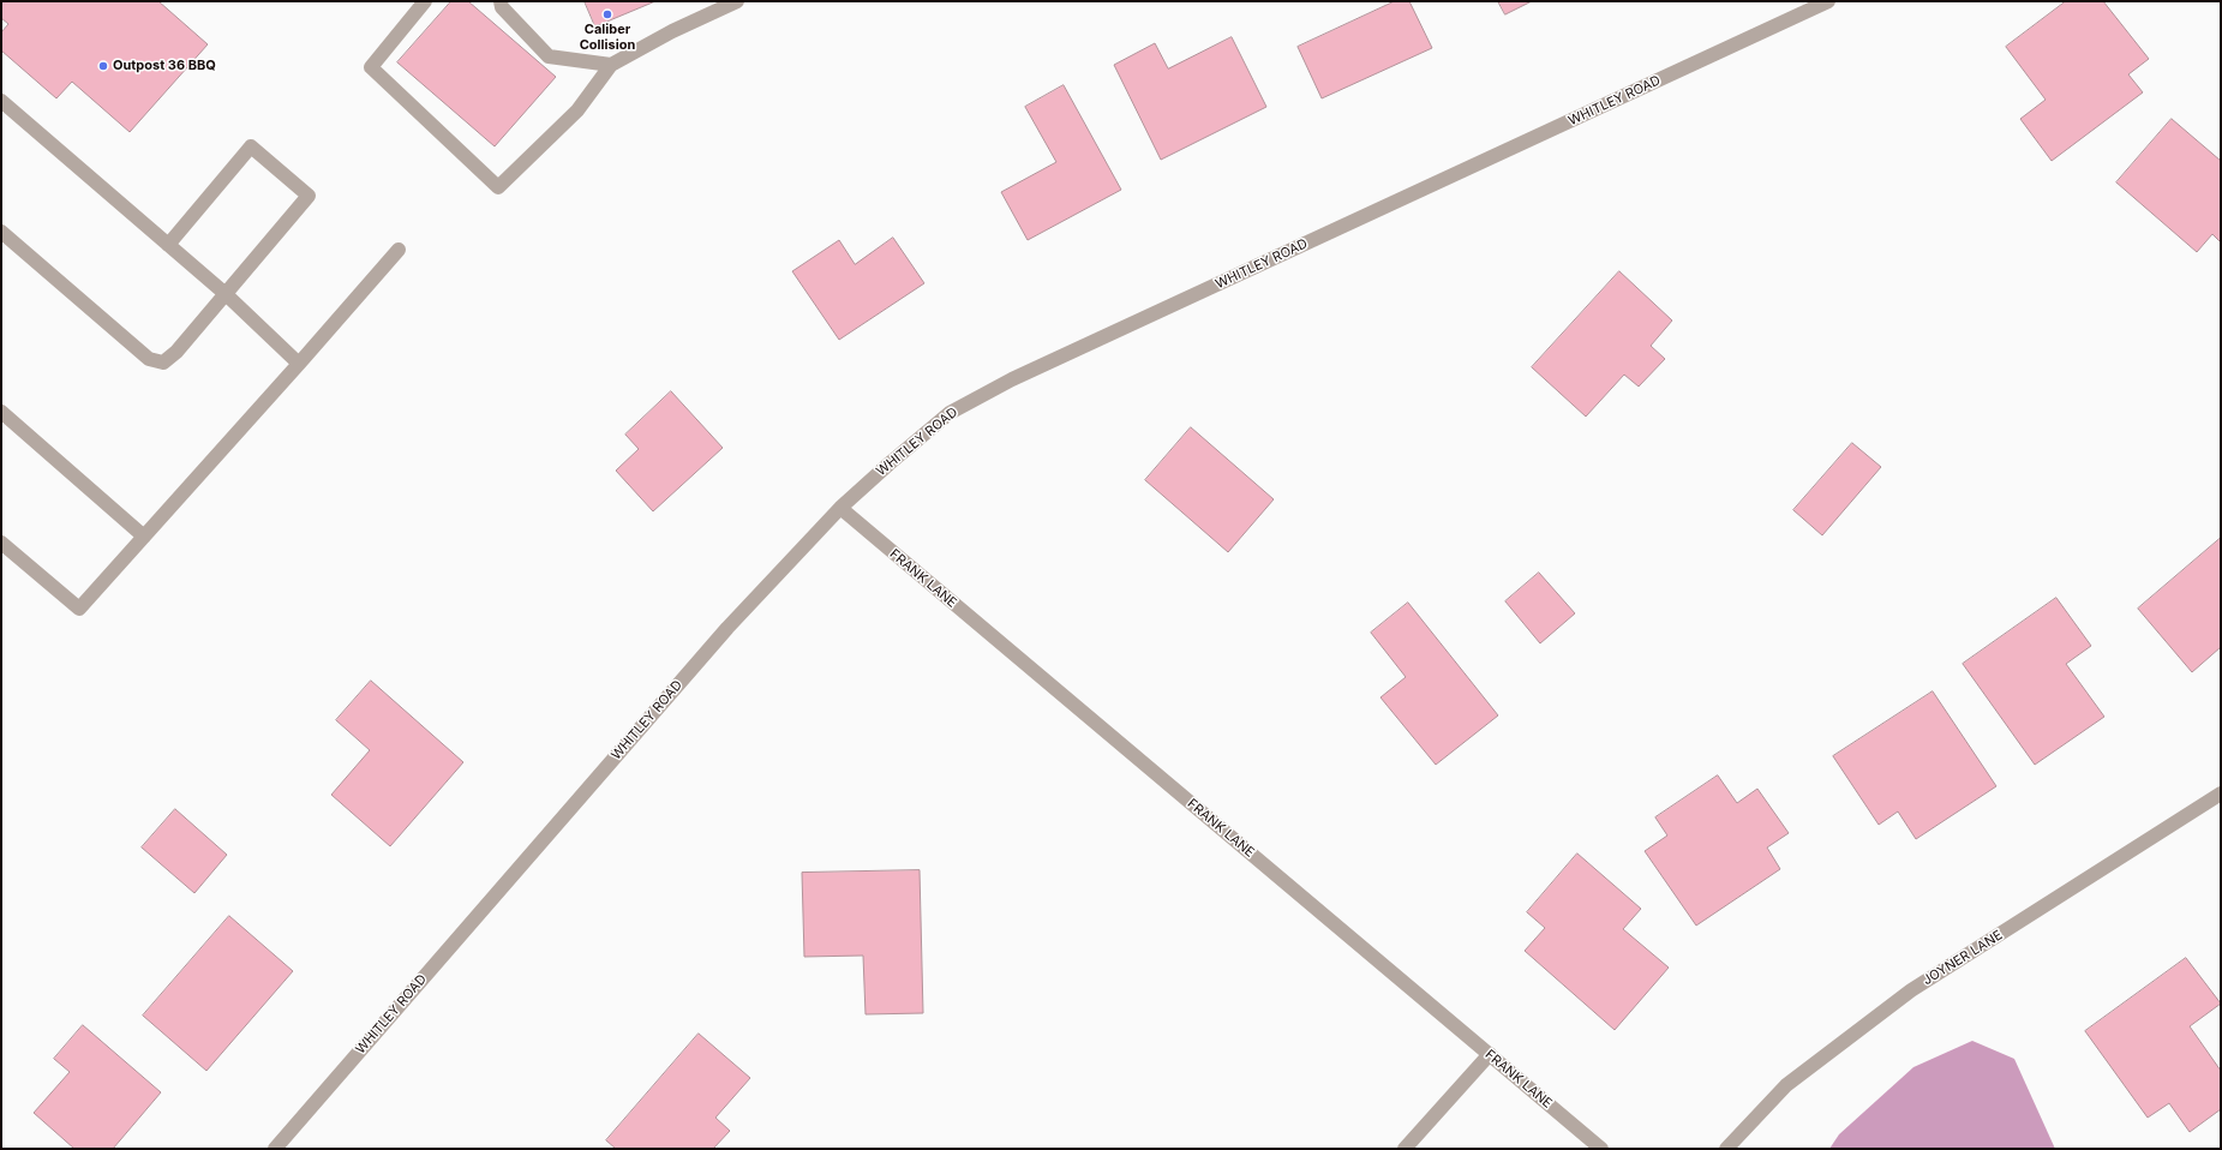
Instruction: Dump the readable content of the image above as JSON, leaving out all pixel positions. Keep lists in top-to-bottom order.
{
  "streets": {
    "street": ["WHITLEY ROAD", "FRANK LANE", "JOYNER LANE"]
  },
  "crossings": [
    ["WHITLEY ROAD", "FRANK LANE"]
  ],
  "places": ["Caliber Collision", "Outpost 36 BBQ"]
}
